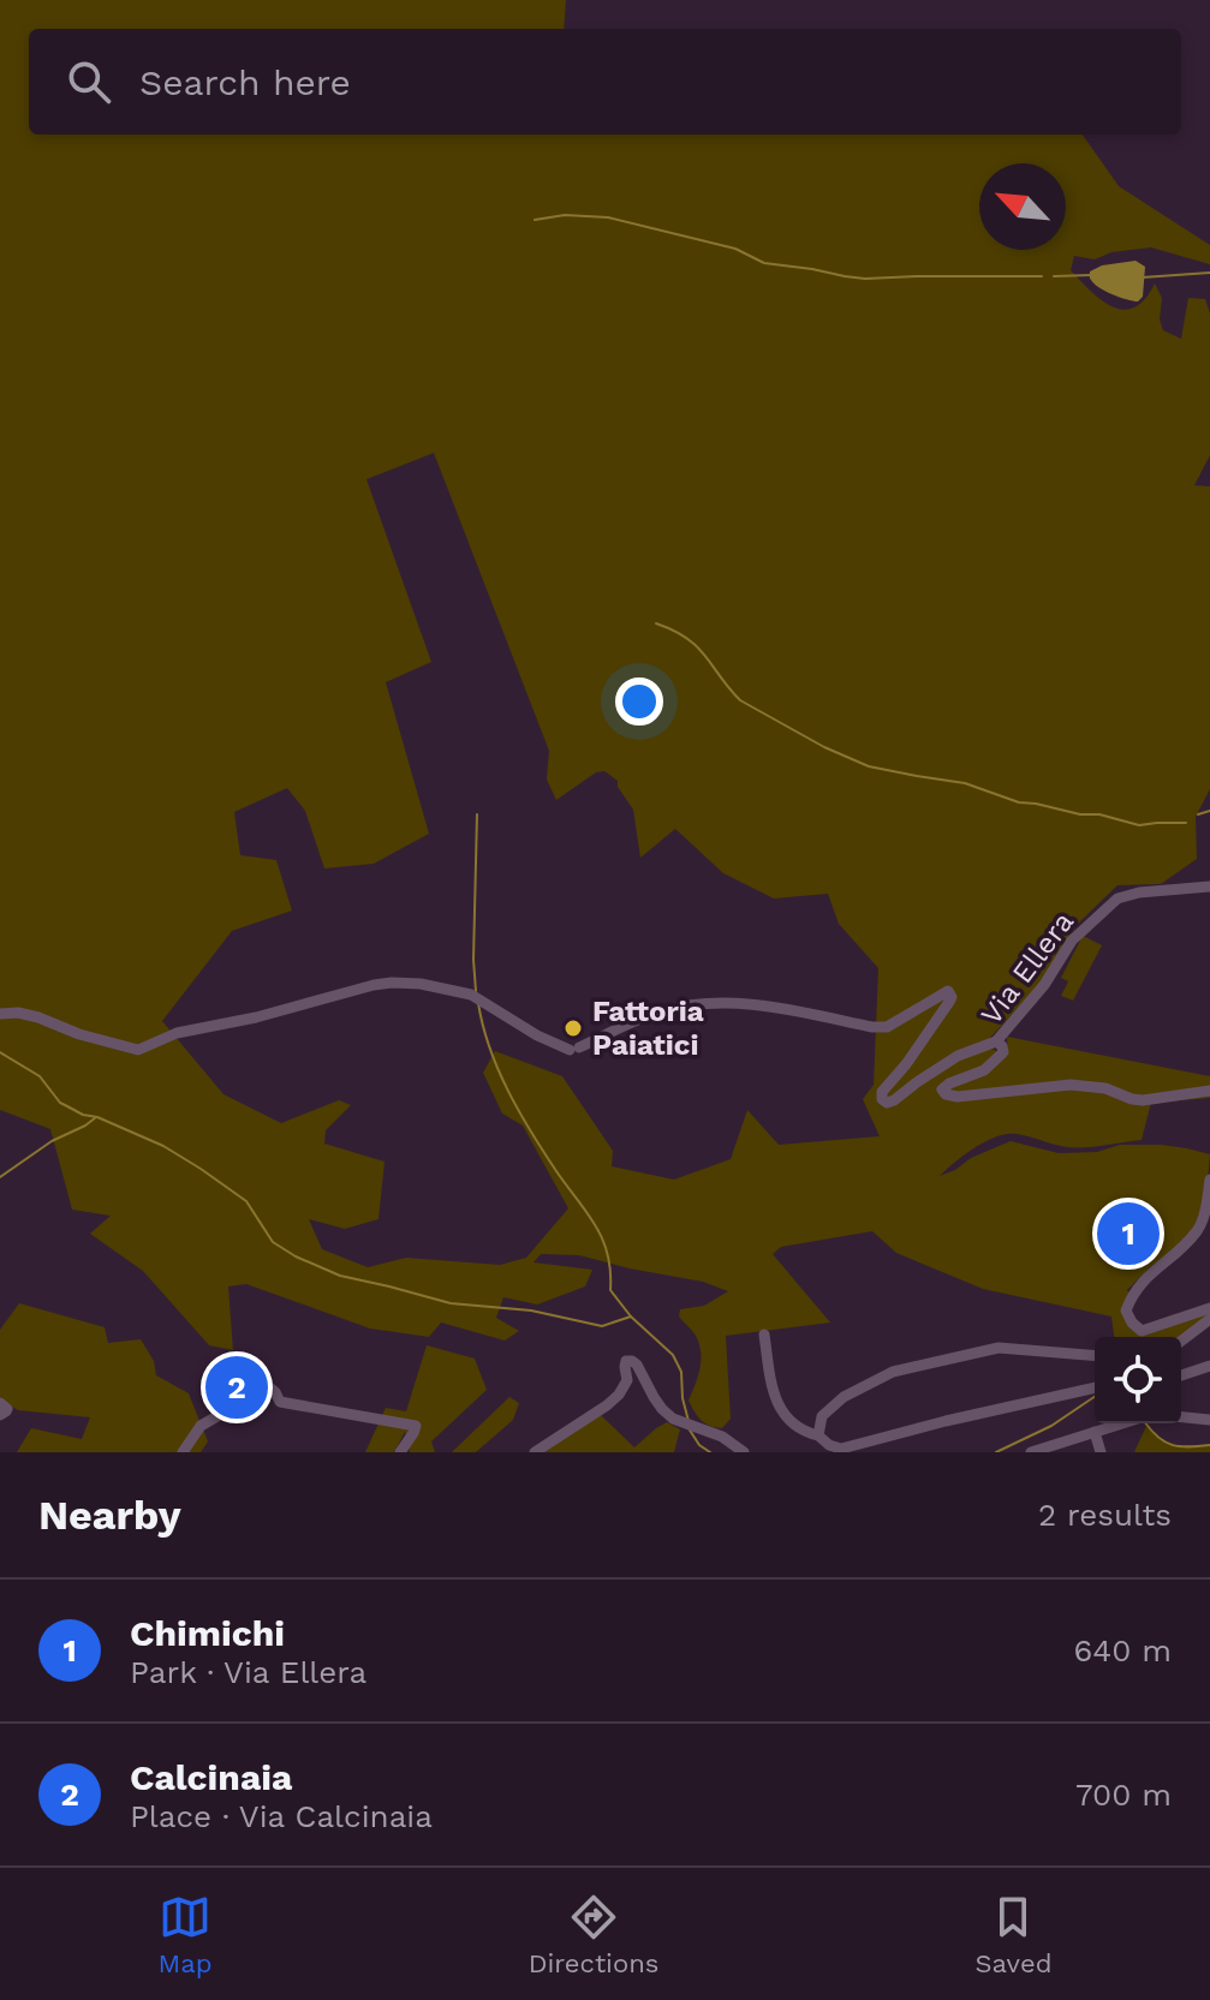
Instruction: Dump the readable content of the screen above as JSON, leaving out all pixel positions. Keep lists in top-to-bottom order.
{
  "streets": {
    "street": ["Via Ellera"]
  },
  "places": ["Fattoria Paiatici"],
  "north": "top left",
  "page": {
    "search": "Search here",
    "pins": ["1", "2"],
    "heading": ["Nearby", "2 results"],
    "list": [
      {
        "mark": "1",
        "name": "Chimichi",
        "note": "Park · Via Ellera",
        "value": "640 m"
      },
      {
        "mark": "2",
        "name": "Calcinaia",
        "note": "Place · Via Calcinaia",
        "value": "700 m"
      }
    ],
    "nav": ["Map", "Directions", "Saved"]
  }
}
